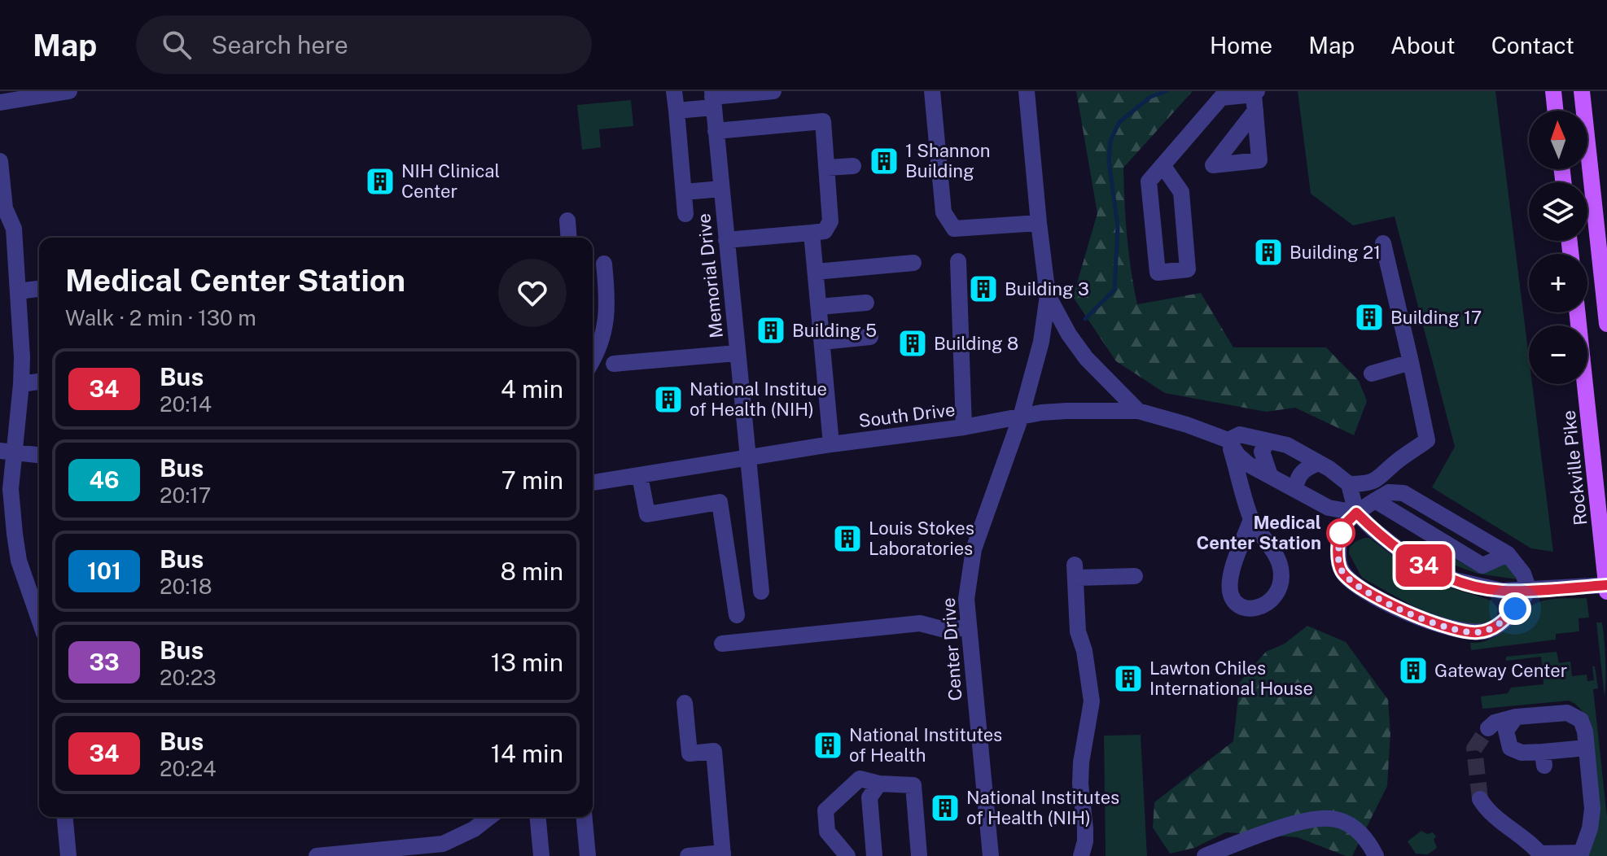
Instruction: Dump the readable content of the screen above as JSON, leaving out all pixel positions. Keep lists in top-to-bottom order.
{
  "streets": {
    "main road": ["Rockville Pike"],
    "street": ["Memorial Drive", "South Drive", "Center Drive"]
  },
  "crossings": [
    ["Memorial Drive", "South Drive"],
    ["South Drive", "Center Drive"]
  ],
  "places": {
    "building": [
      "1 Shannon Building",
      "NIH Clinical Center",
      "Building 21",
      "Building 3",
      "Building 17",
      "Building 5",
      "Building 8",
      "National Institue of Health (NIH)",
      "Louis Stokes Laboratories",
      "Gateway Center",
      "Lawton Chiles International House",
      "National Institutes of Health",
      "National Institutes of Health (NIH)"
    ],
    "other": ["Medical Center Station"]
  },
  "lines": ["bus line 34"],
  "north": "top",
  "page": {
    "header": "Map",
    "search": "Search here",
    "nav": [
      "Home",
      "Map",
      "About",
      "Contact"
    ],
    "on_map": "34",
    "map_buttons": ["+", "−"],
    "heading": ["Medical Center Station", "Walk · 2 min · 130 m"],
    "list": [
      {
        "mark": "34",
        "name": "Bus",
        "note": "20:14",
        "value": "4 min"
      },
      {
        "mark": "46",
        "name": "Bus",
        "note": "20:17",
        "value": "7 min"
      },
      {
        "mark": "101",
        "name": "Bus",
        "note": "20:18",
        "value": "8 min"
      },
      {
        "mark": "33",
        "name": "Bus",
        "note": "20:23",
        "value": "13 min"
      },
      {
        "mark": "34",
        "name": "Bus",
        "note": "20:24",
        "value": "14 min"
      }
    ]
  }
}
